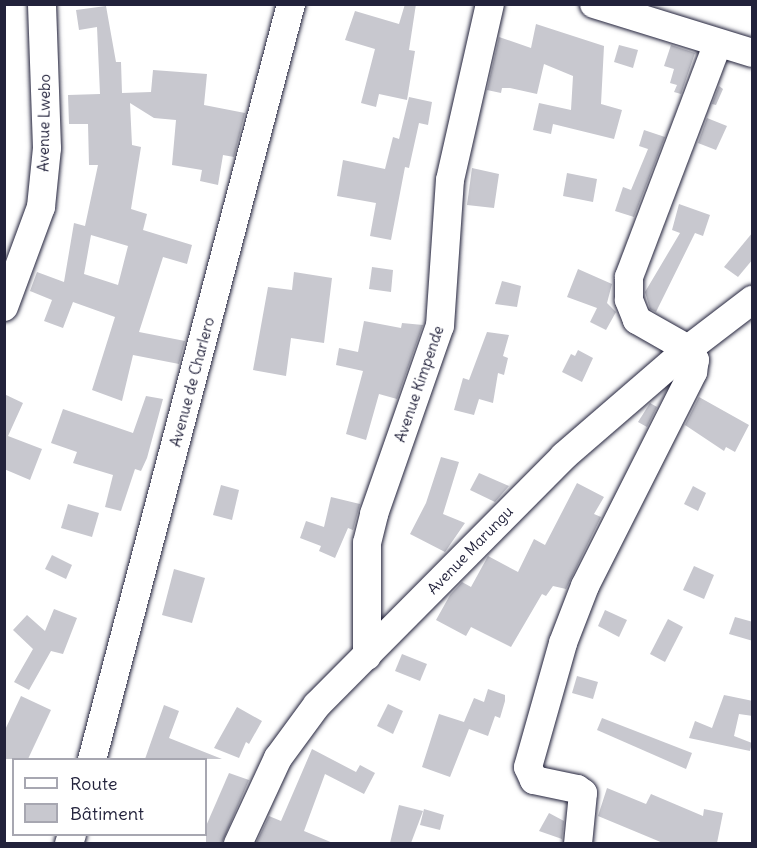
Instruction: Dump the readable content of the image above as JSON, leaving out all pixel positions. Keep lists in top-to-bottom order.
{
  "streets": {
    "street": [
      "Avenue Lwebo",
      "Avenue de Charlero",
      "Avenue Kimpende",
      "Avenue Marungu"
    ]
  },
  "crossings": [
    ["Avenue Kimpende", "Avenue Marungu"]
  ],
  "legend": ["Route", "Bâtiment"]
}
